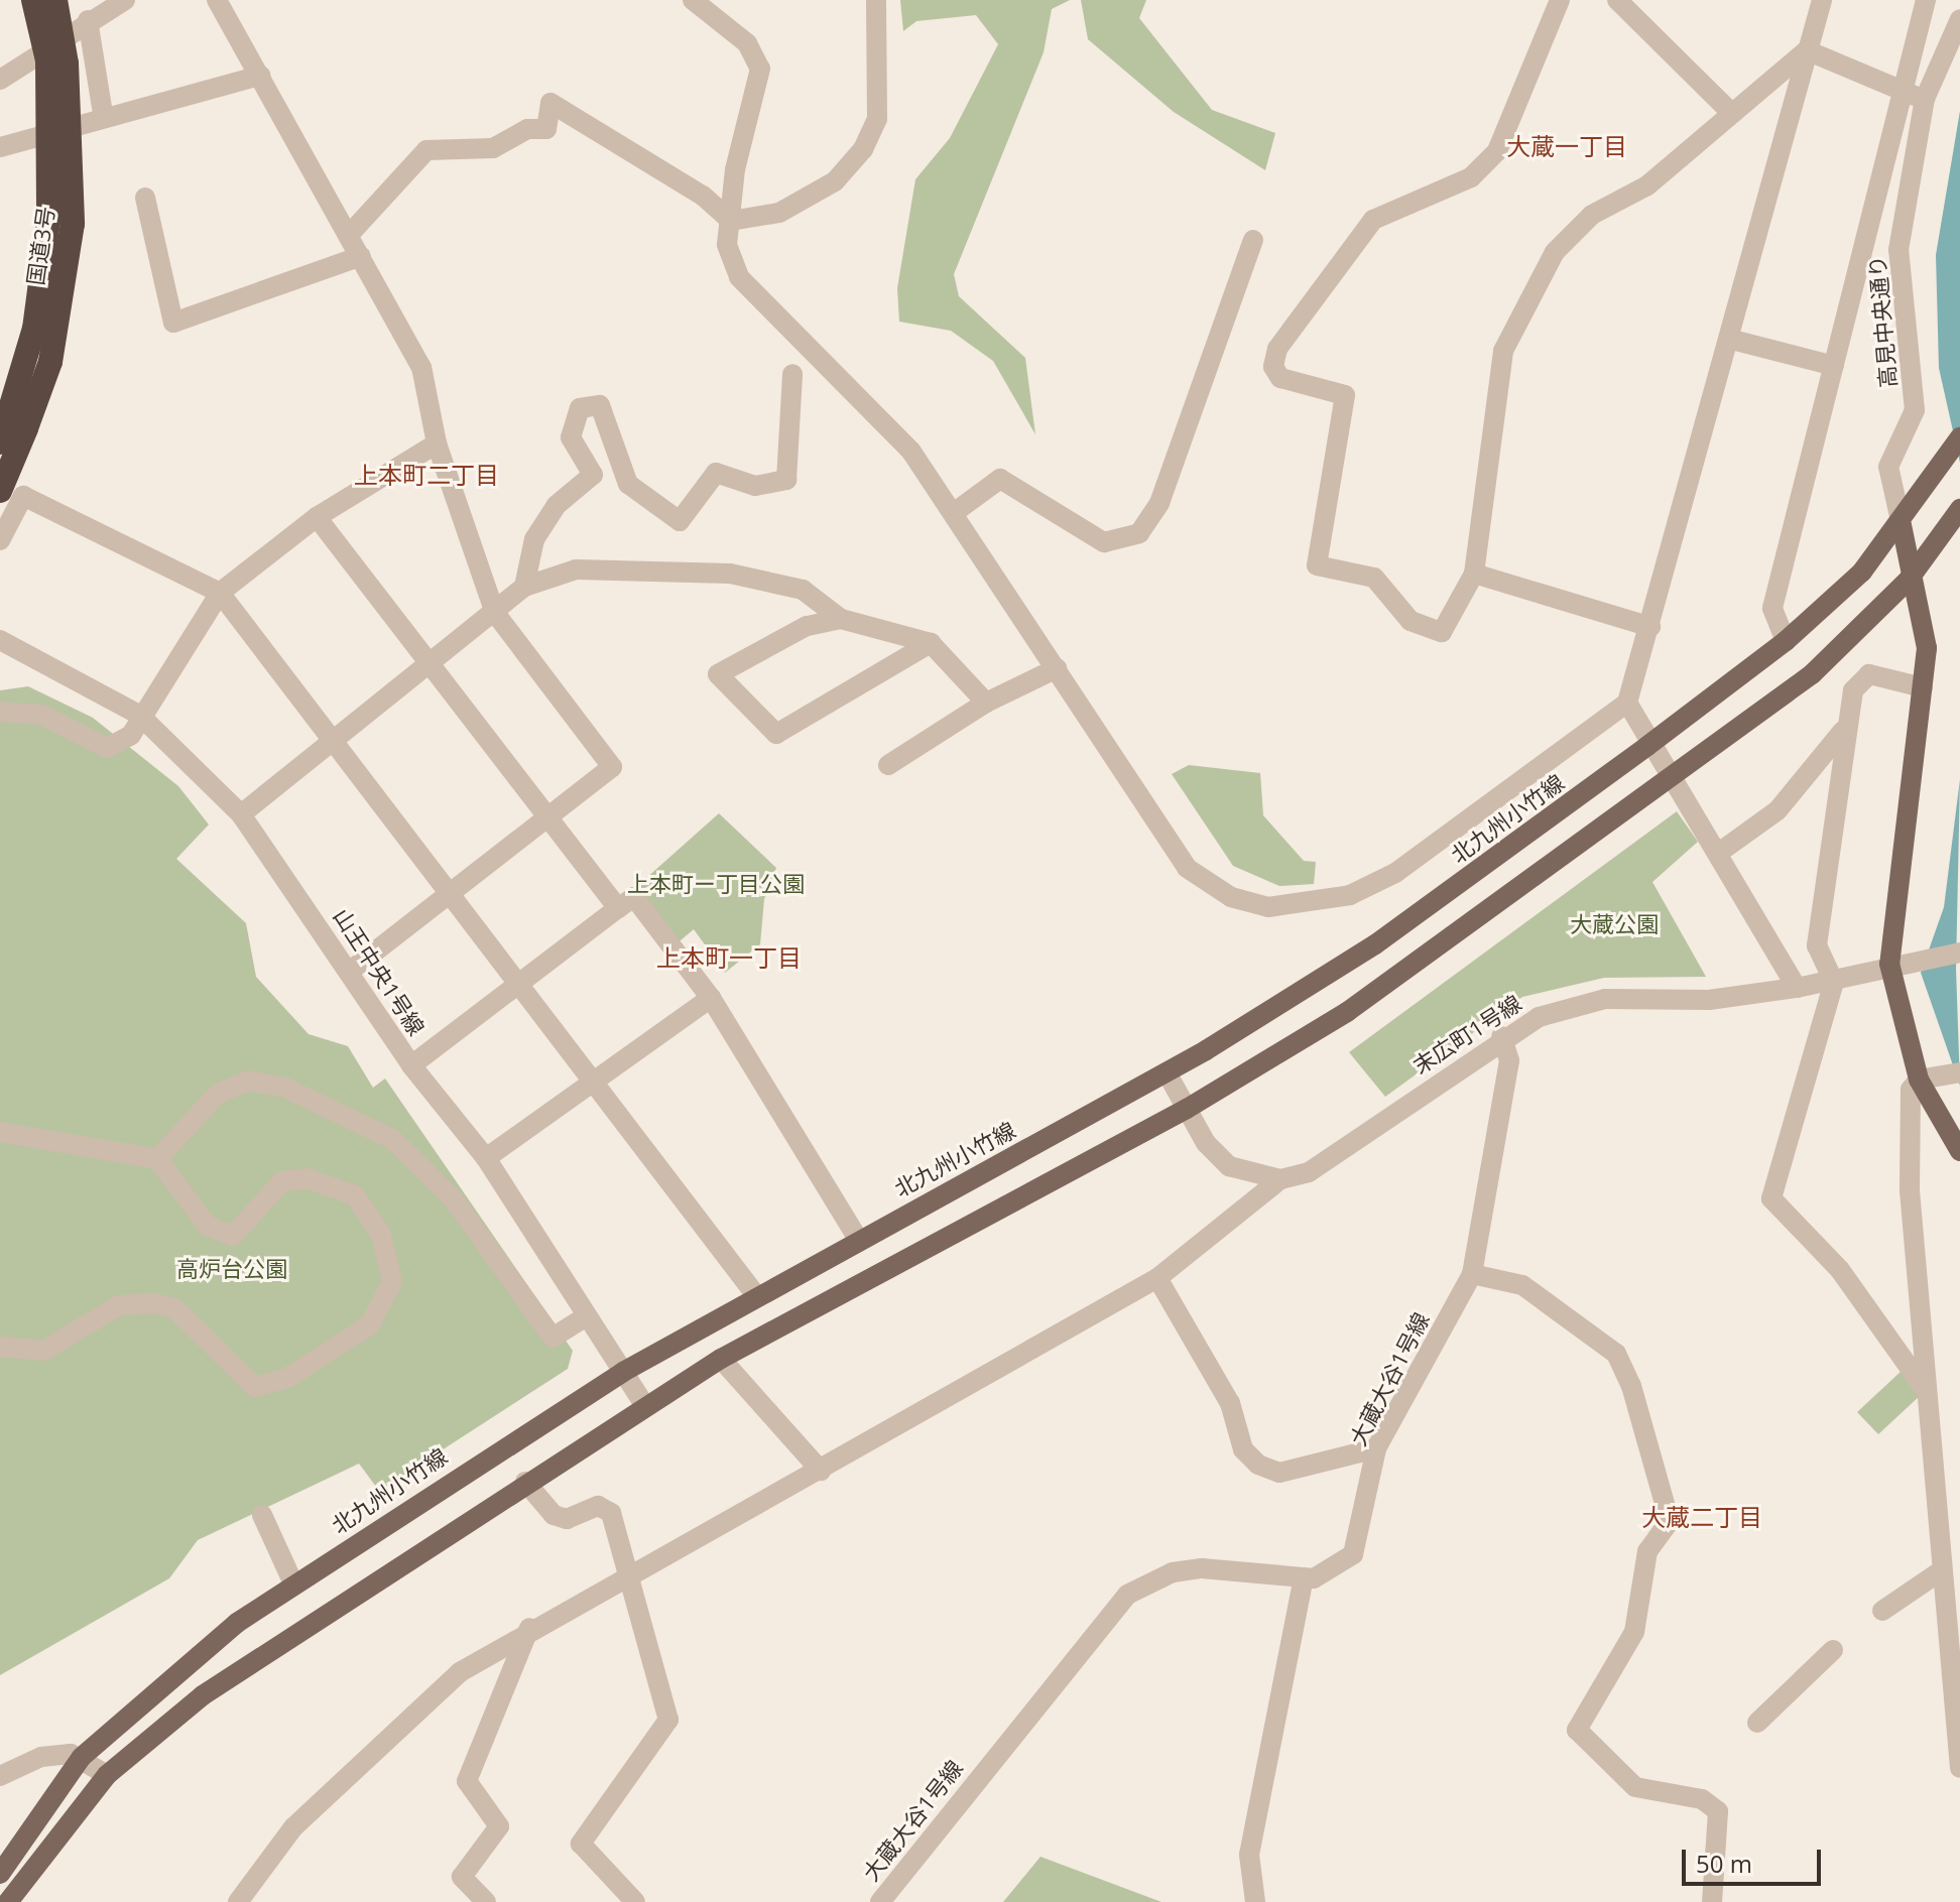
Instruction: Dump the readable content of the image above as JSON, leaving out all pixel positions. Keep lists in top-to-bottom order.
{
  "streets": {
    "highway": ["国道3号"],
    "main road": ["北九州小竹線"],
    "street": [
      "高見中央通り",
      "山王中央1号線",
      "末広町1号線",
      "大蔵大谷1号線"
    ]
  },
  "crossings": [
    ["高見中央通り", "北九州小竹線"],
    ["北九州小竹線", "山王中央1号線"],
    ["末広町1号線", "大蔵大谷1号線"]
  ],
  "districts": [
    "大蔵一丁目",
    "上本町二丁目",
    "上本町一丁目",
    "大蔵二丁目"
  ],
  "parks": ["上本町ー丁目公園", "大蔵公園", "高炉台公園"],
  "scale_bar": "50 m"
}
